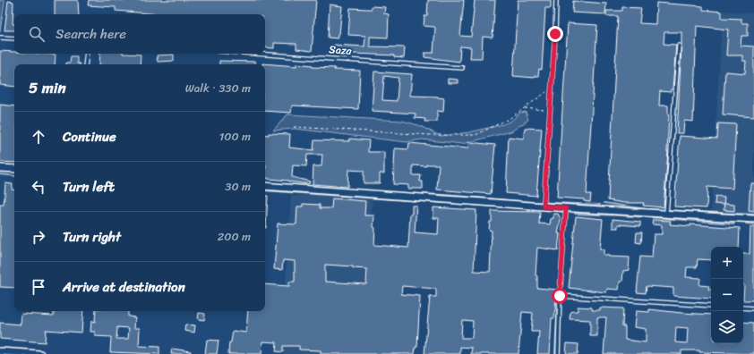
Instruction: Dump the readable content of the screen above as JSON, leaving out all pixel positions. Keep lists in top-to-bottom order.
{
  "streets": {
    "lane": ["Saza"]
  },
  "page": {
    "search": "Search here",
    "heading": ["5 min", "Walk · 330 m"],
    "list": [
      ["Continue", "100 m"],
      ["Turn left", "30 m"],
      ["Turn right", "200 m"],
      "Arrive at destination"
    ],
    "map_buttons": ["+", "−"]
  }
}
